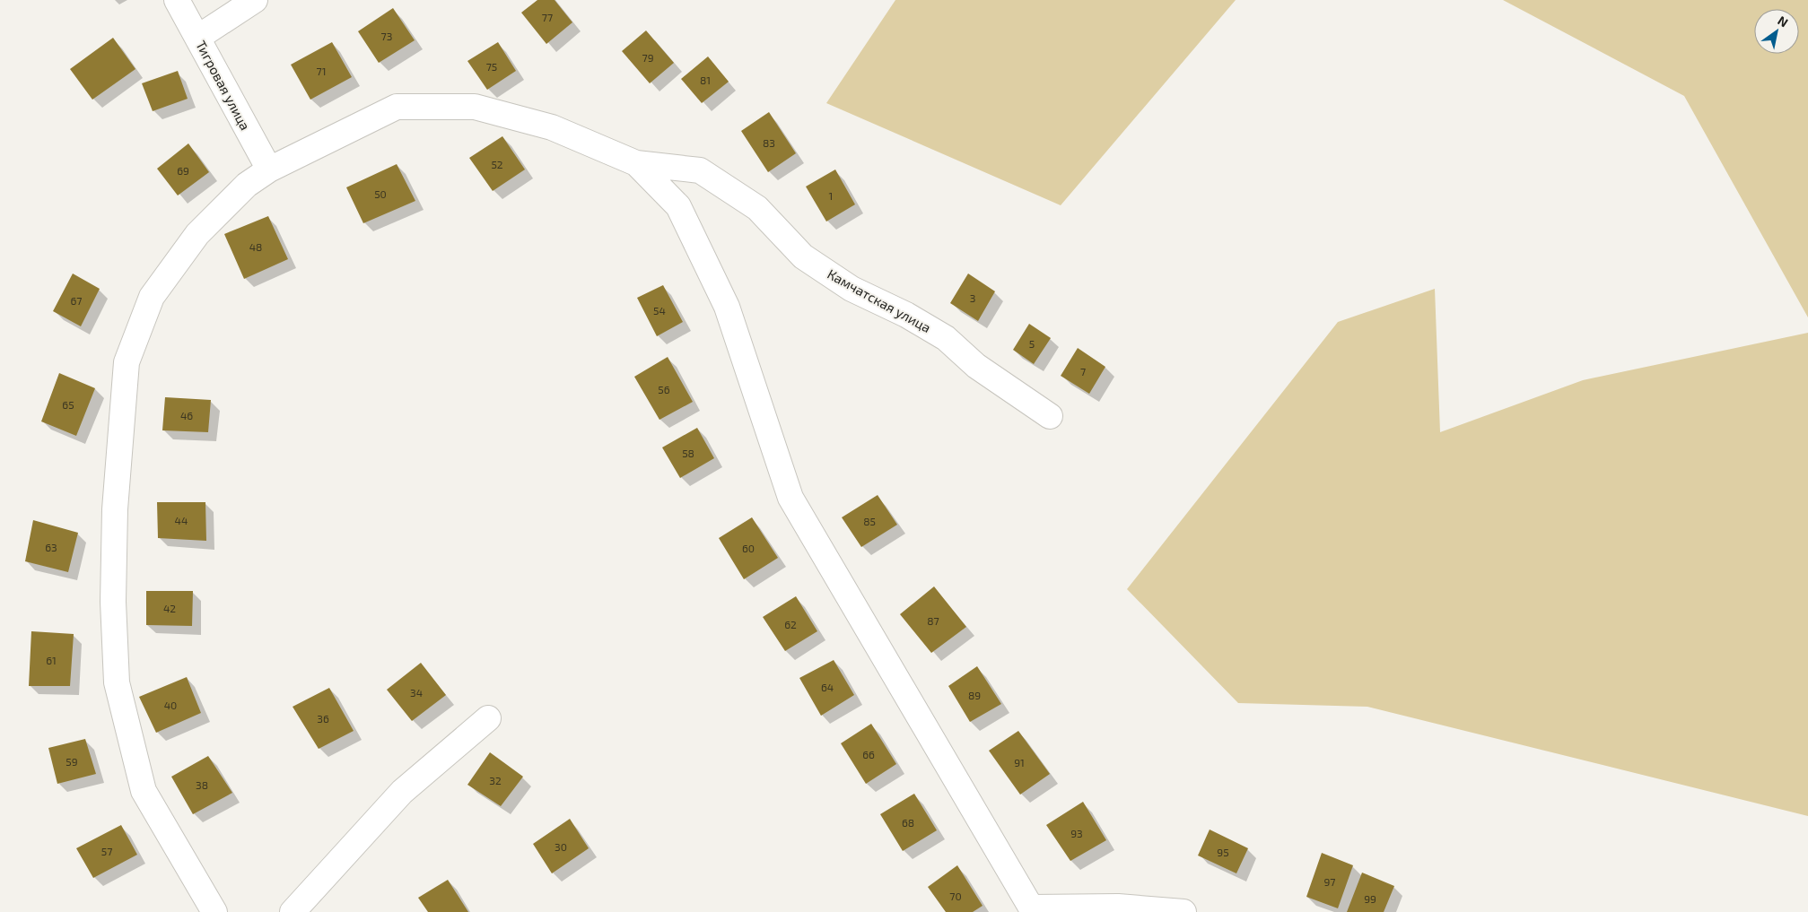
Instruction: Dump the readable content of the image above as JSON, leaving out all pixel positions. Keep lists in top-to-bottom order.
{
  "streets": {
    "street": ["Тигровая улица", "Камчатская улица"]
  },
  "house_numbers": [
    "77",
    "73",
    "79",
    "75",
    "71",
    "81",
    "83",
    "52",
    "69",
    "50",
    "1",
    "48",
    "3",
    "67",
    "54",
    "5",
    "7",
    "56",
    "65",
    "46",
    "58",
    "44",
    "85",
    "63",
    "60",
    "42",
    "87",
    "62",
    "61",
    "64",
    "34",
    "89",
    "40",
    "36",
    "66",
    "59",
    "91",
    "32",
    "38",
    "68",
    "93",
    "30",
    "57",
    "95",
    "97",
    "70",
    "99"
  ],
  "north": "top right"
}
